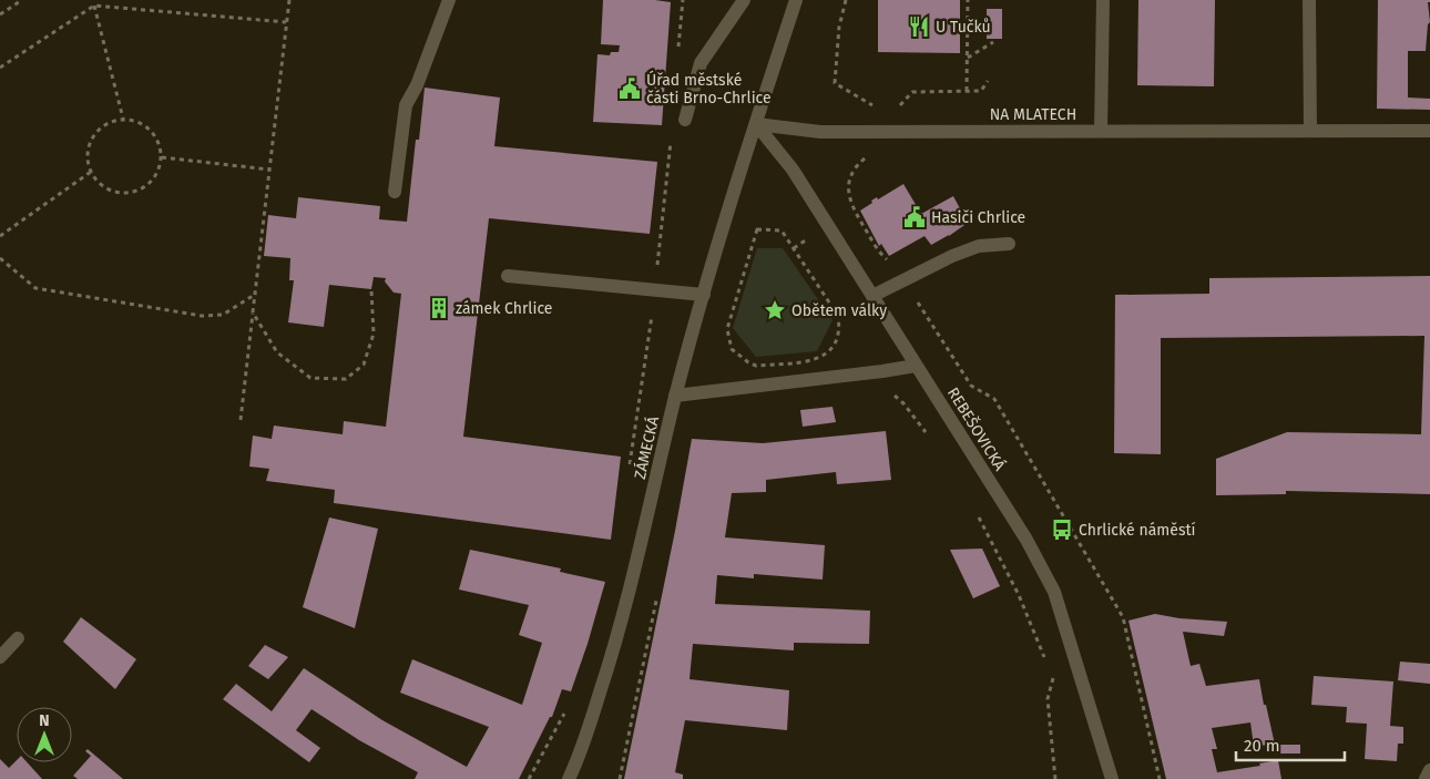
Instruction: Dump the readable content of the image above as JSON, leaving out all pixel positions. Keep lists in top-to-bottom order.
{
  "streets": {
    "street": ["NA MLATECH", "REBEŠOVICKÁ", "ZÁMECKÁ"]
  },
  "crossings": [
    ["NA MLATECH", "REBEŠOVICKÁ"],
    ["NA MLATECH", "ZÁMECKÁ"],
    ["REBEŠOVICKÁ", "ZÁMECKÁ"]
  ],
  "places": {
    "restaurant": ["U Tučků"],
    "public building": ["Úřad městské části Brno-Chrlice", "Hasiči Chrlice"],
    "building": ["zámek Chrlice"],
    "place": ["Obětem války"],
    "bus stop": ["Chrlické náměstí"]
  },
  "scale_bar": "20 m",
  "north": "top"
}
